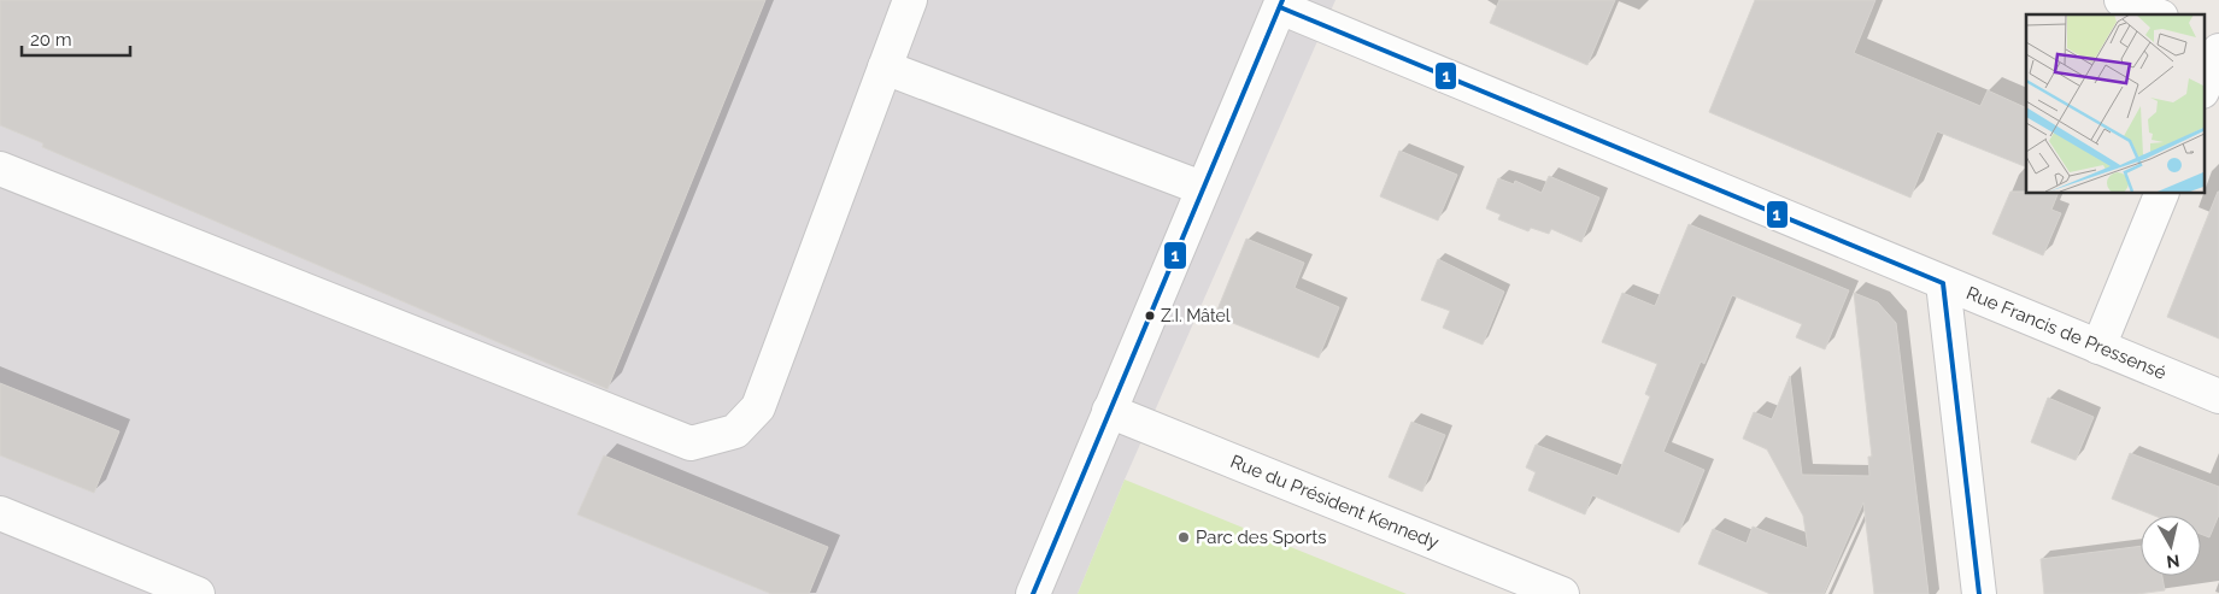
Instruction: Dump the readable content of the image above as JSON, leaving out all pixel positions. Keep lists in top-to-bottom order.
{
  "streets": {
    "street": ["Rue Francis de Pressensé", "Rue du Président Kennedy"]
  },
  "places": ["Z.I. Mâtel", "Parc des Sports"],
  "lines": ["transit line 1"],
  "scale_bar": "20 m",
  "north": "bottom"
}
